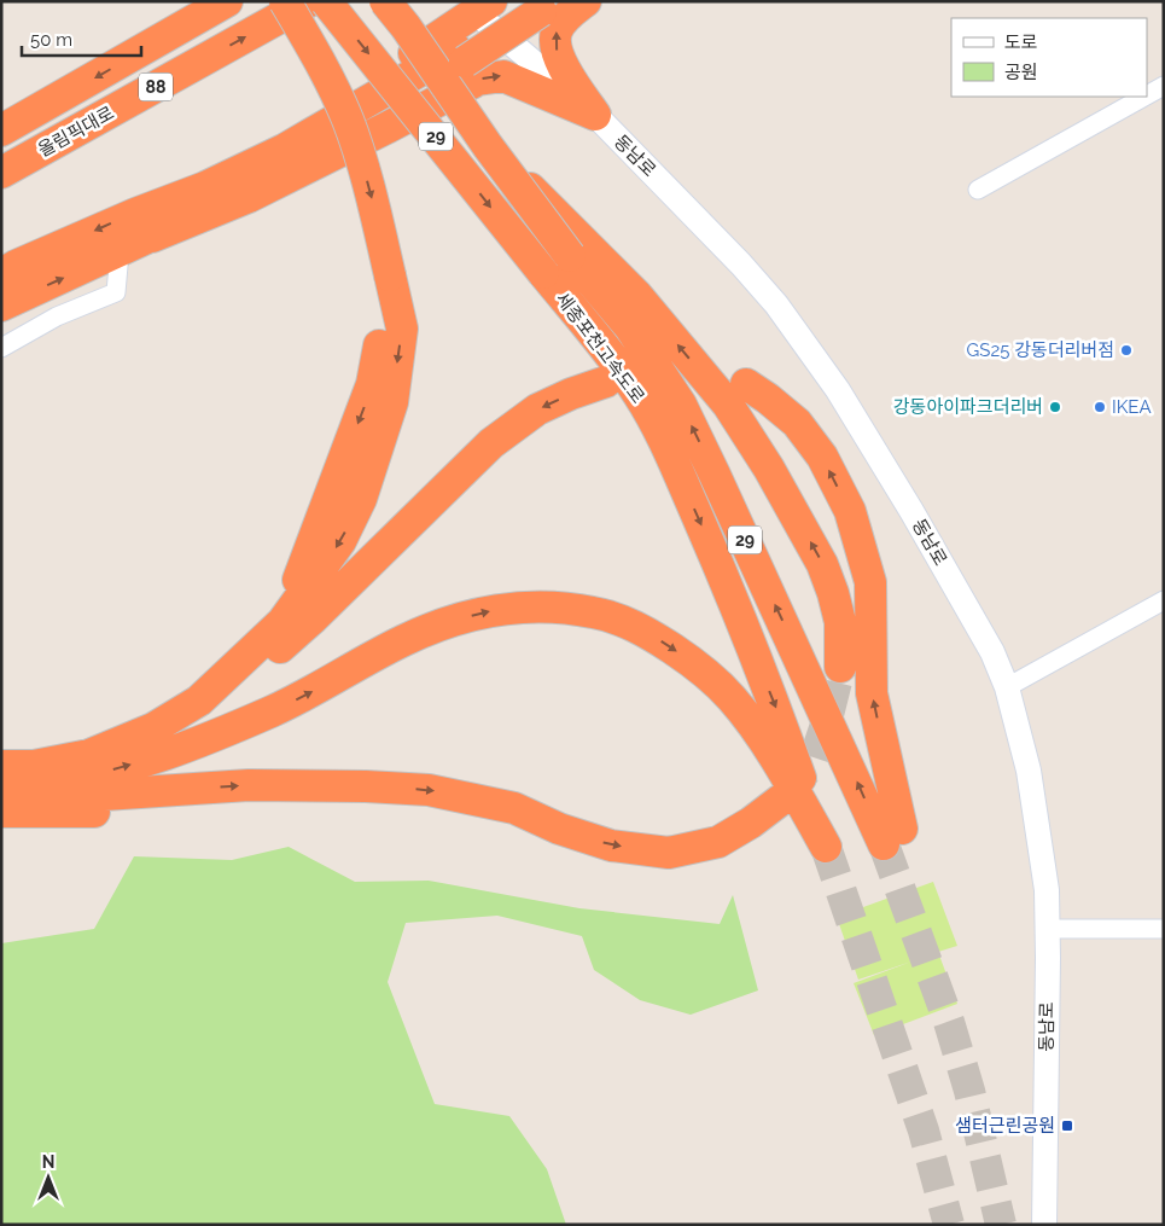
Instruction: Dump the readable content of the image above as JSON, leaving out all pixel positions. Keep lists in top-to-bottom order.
{
  "streets": {
    "highway": [
      "88",
      "올림픽대로",
      "29",
      "세종포천고속도로"
    ],
    "main road": ["동남로"]
  },
  "places": {
    "other": ["GS25 강동더리버점", "강동아이파크더리버", "IKEA"],
    "transit": ["샘터근린공원"]
  },
  "legend": ["도로", "공원"],
  "scale_bar": "50 m",
  "north": "top"
}
